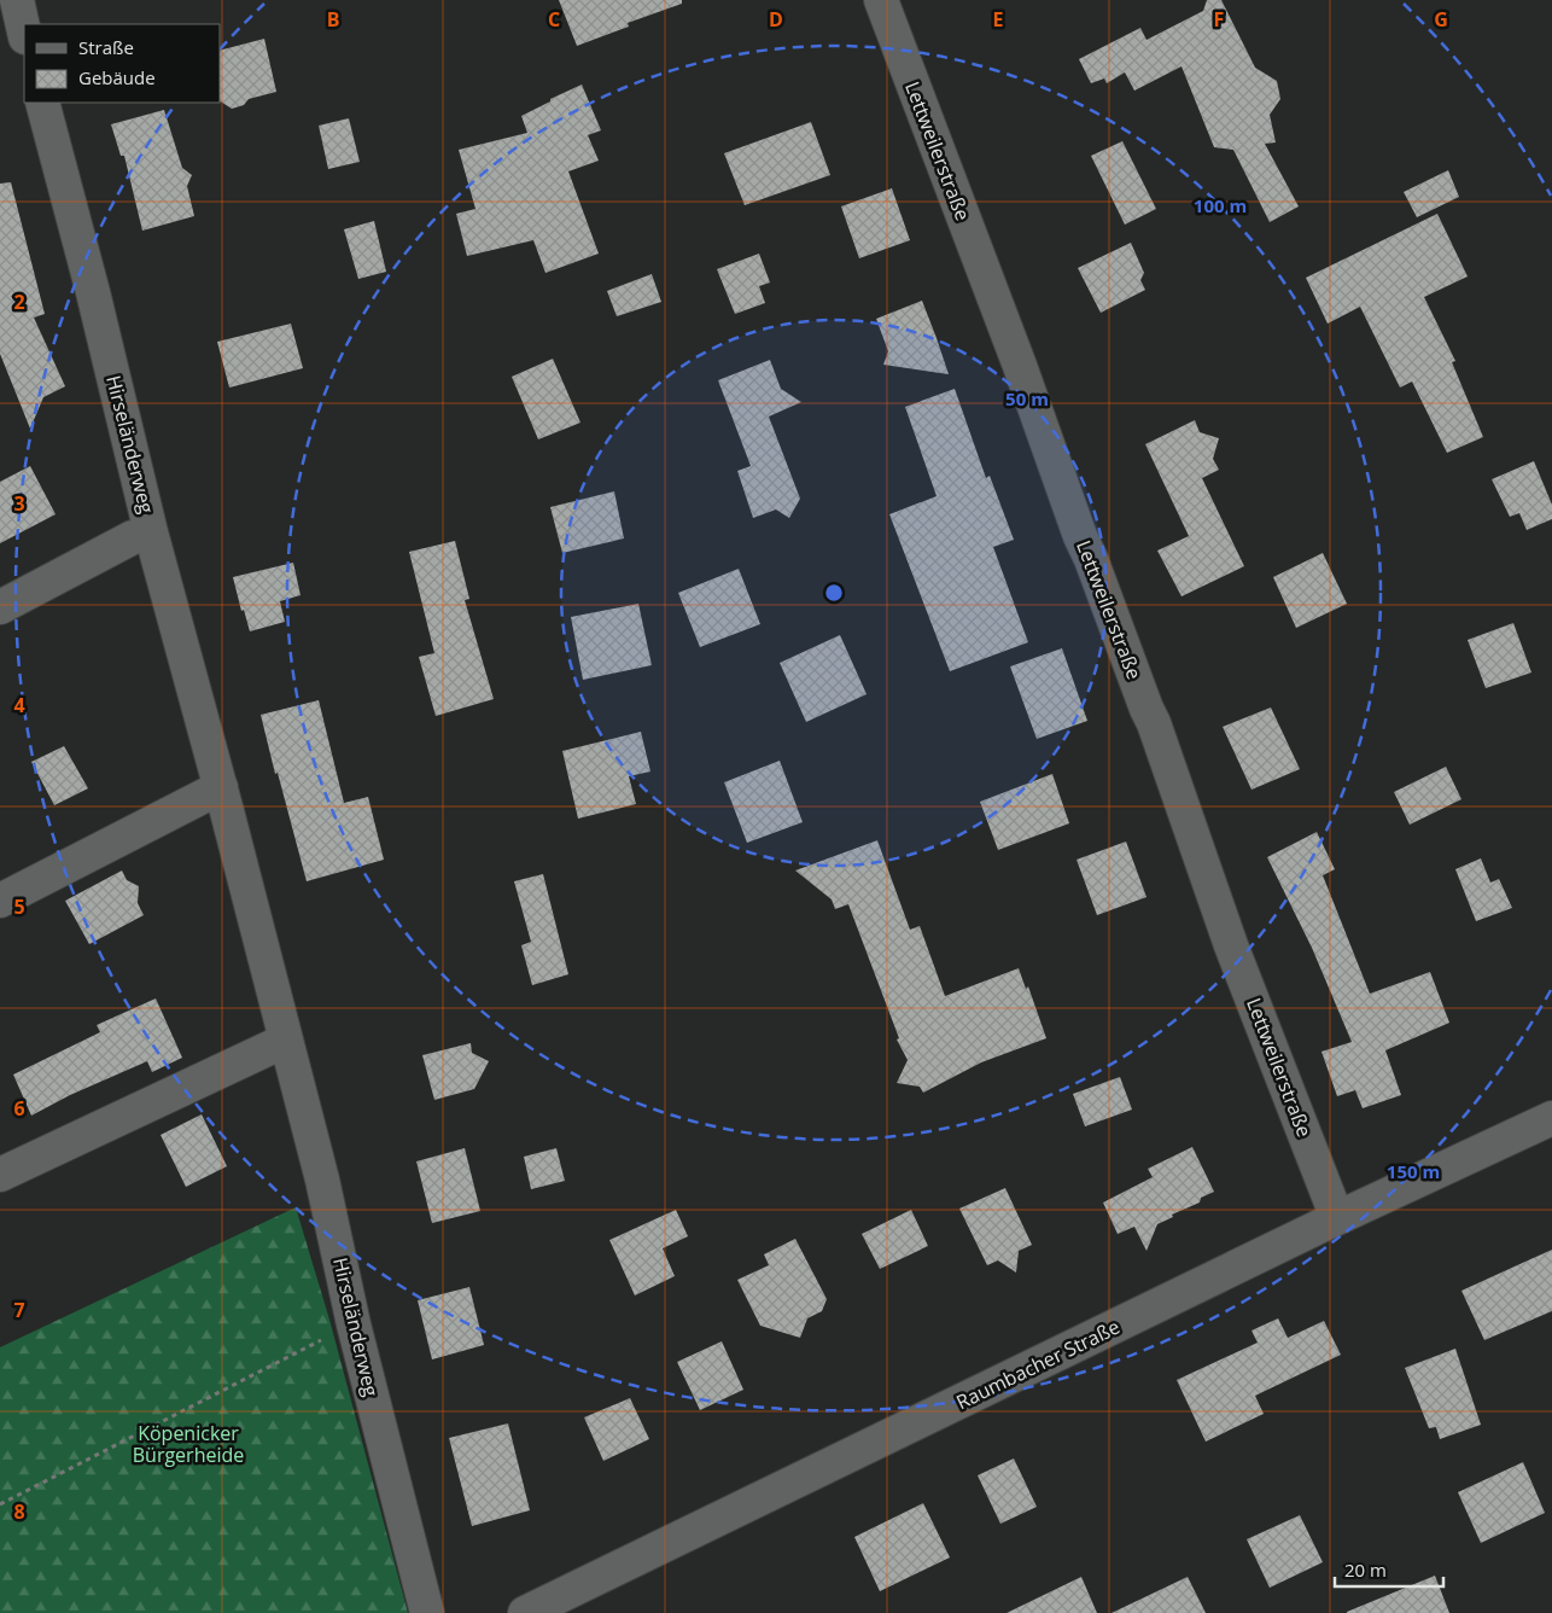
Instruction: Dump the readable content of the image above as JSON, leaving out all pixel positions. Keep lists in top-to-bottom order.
{
  "streets": {
    "street": ["Lettweilerstraße", "Hirseländerweg", "Raumbacher Straße"]
  },
  "crossings": [
    ["Lettweilerstraße", "Raumbacher Straße"]
  ],
  "parks": ["Köpenicker Bürgerheide"],
  "legend": ["Straße", "Gebäude"],
  "scale_bar": "20 m",
  "grid": {
    "columns": [
      "B",
      "C",
      "D",
      "E",
      "F",
      "G"
    ],
    "rows": [
      "2",
      "3",
      "4",
      "5",
      "6",
      "7",
      "8"
    ]
  },
  "rings": ["100 m", "50 m", "150 m"]
}
